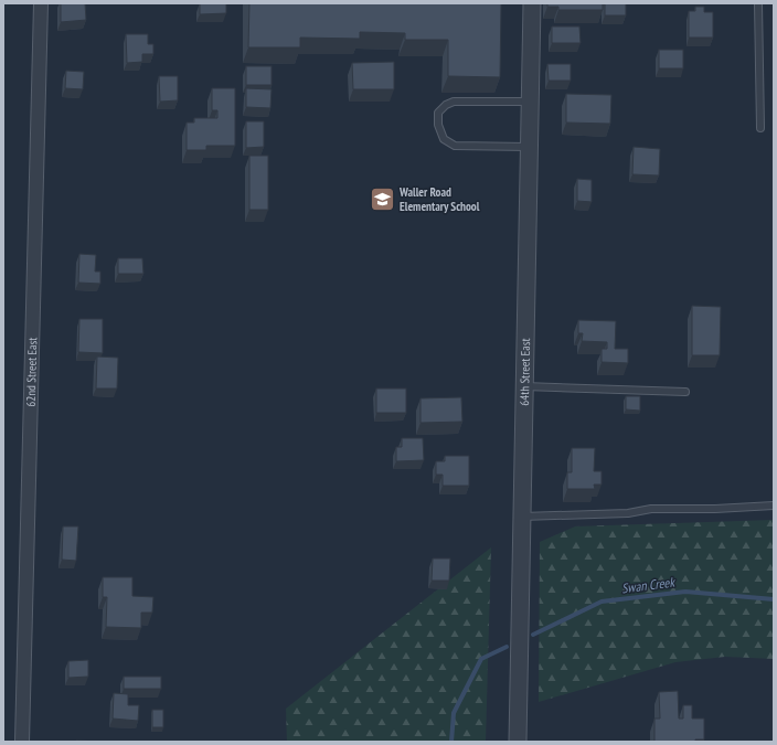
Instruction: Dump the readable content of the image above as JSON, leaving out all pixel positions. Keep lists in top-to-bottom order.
{
  "streets": {
    "street": ["62nd Street East", "64th Street East"]
  },
  "water": ["Swan Creek"],
  "places": {
    "school or university": ["Waller Road Elementary School"]
  }
}
